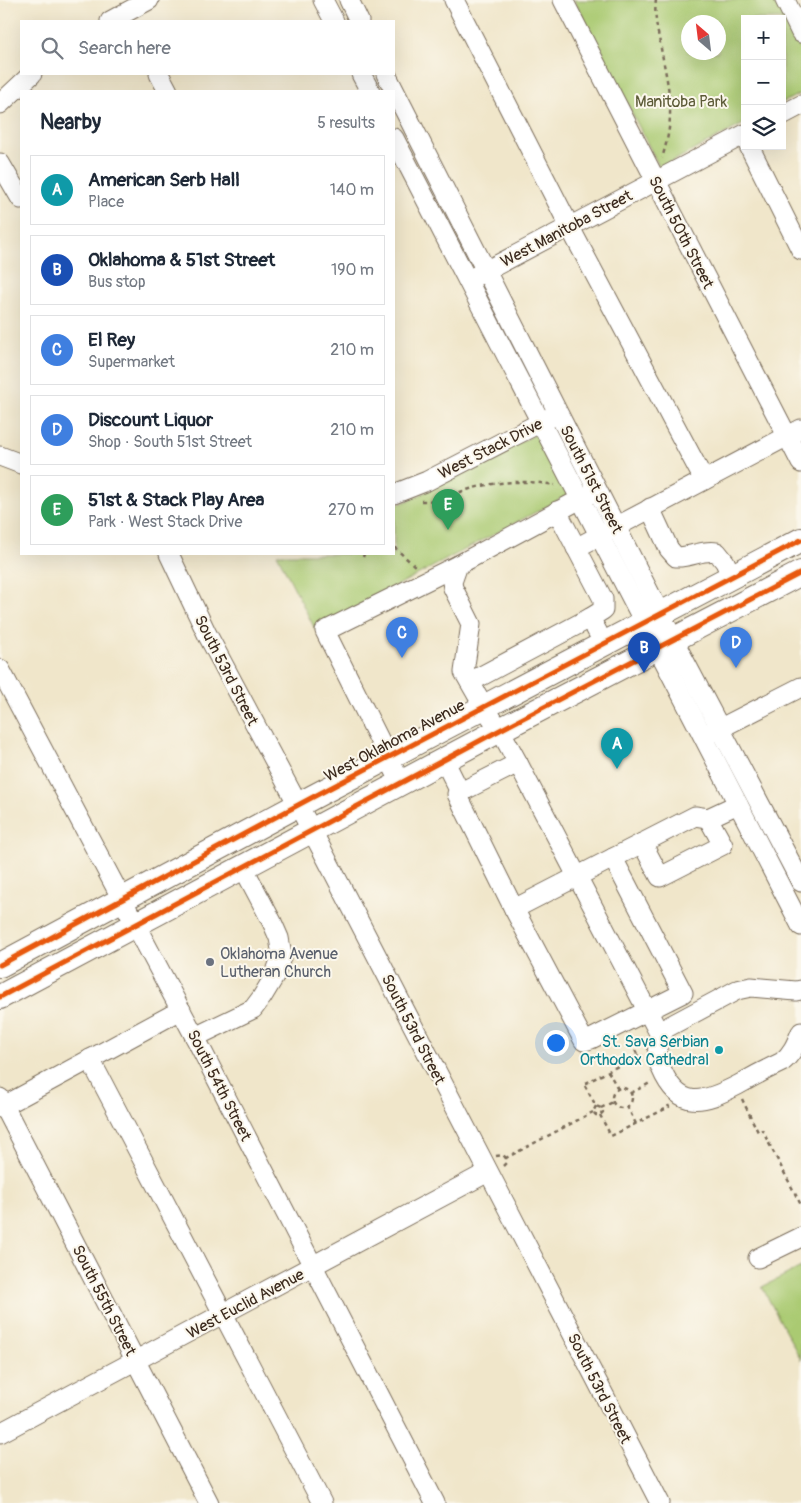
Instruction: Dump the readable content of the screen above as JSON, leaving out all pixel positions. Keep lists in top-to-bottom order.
{
  "streets": {
    "main road": ["West Oklahoma Avenue"],
    "street": [
      "West Manitoba Street",
      "South 50th Street",
      "West Stack Drive",
      "South 51st Street",
      "South 53rd Street",
      "South 54th Street",
      "South 55th Street",
      "West Euclid Avenue"
    ]
  },
  "crossings": [
    ["West Manitoba Street", "South 50th Street"],
    ["West Manitoba Street", "South 51st Street"],
    ["West Stack Drive", "South 51st Street"],
    ["South 51st Street", "West Oklahoma Avenue"],
    ["South 53rd Street", "West Oklahoma Avenue"],
    ["South 53rd Street", "West Euclid Avenue"],
    ["West Oklahoma Avenue", "South 54th Street"],
    ["South 54th Street", "West Euclid Avenue"],
    ["South 55th Street", "West Euclid Avenue"]
  ],
  "parks": ["Manitoba Park"],
  "places": ["Oklahoma Avenue Lutheran Church", "St. Sava Serbian Orthodox Cathedral"],
  "north": "top left",
  "page": {
    "map_buttons": ["+", "−"],
    "search": "Search here",
    "heading": ["Nearby", "5 results"],
    "list": [
      {
        "mark": "A",
        "name": "American Serb Hall",
        "note": "Place",
        "value": "140 m"
      },
      {
        "mark": "B",
        "name": "Oklahoma & 51st Street",
        "note": "Bus stop",
        "value": "190 m"
      },
      {
        "mark": "C",
        "name": "El Rey",
        "note": "Supermarket",
        "value": "210 m"
      },
      {
        "mark": "D",
        "name": "Discount Liquor",
        "note": "Shop · South 51st Street",
        "value": "210 m"
      },
      {
        "mark": "E",
        "name": "51st & Stack Play Area",
        "note": "Park · West Stack Drive",
        "value": "270 m"
      }
    ],
    "pins": [
      "E",
      "C",
      "D",
      "B",
      "A"
    ]
  }
}
